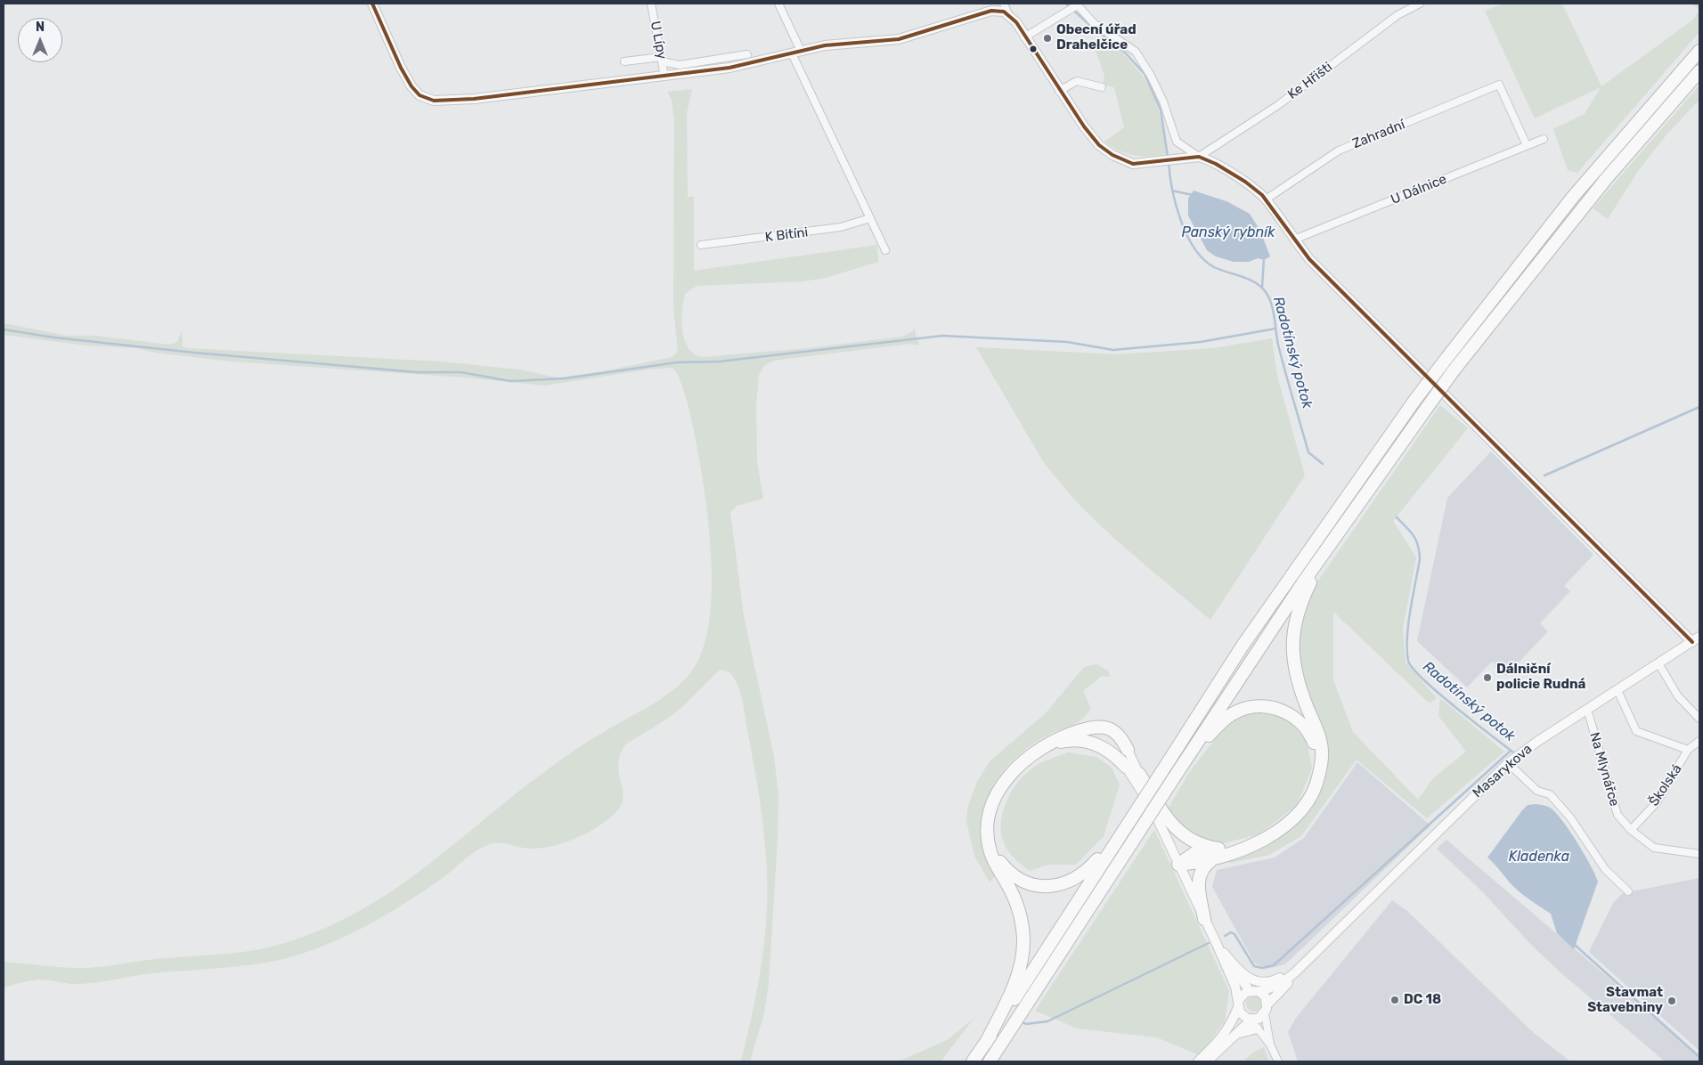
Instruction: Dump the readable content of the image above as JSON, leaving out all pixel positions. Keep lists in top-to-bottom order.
{
  "streets": {
    "main road": ["Masarykova"],
    "street": [
      "U Lípy",
      "Ke Hřišti",
      "Zahradní",
      "U Dálnice",
      "K Bitíni",
      "Na Mlynářce",
      "Školská"
    ]
  },
  "crossings": [
    ["Zahradní", "U Dálnice"],
    ["Na Mlynářce", "Masarykova"],
    ["Na Mlynářce", "Školská"]
  ],
  "water": ["Panský rybník", "Radotínský potok", "Kladenka"],
  "places": [
    "Obecní úřad Drahelčice",
    "Dálniční policie Rudná",
    "DC 18",
    "Stavmat Stavebniny"
  ],
  "north": "top"
}
